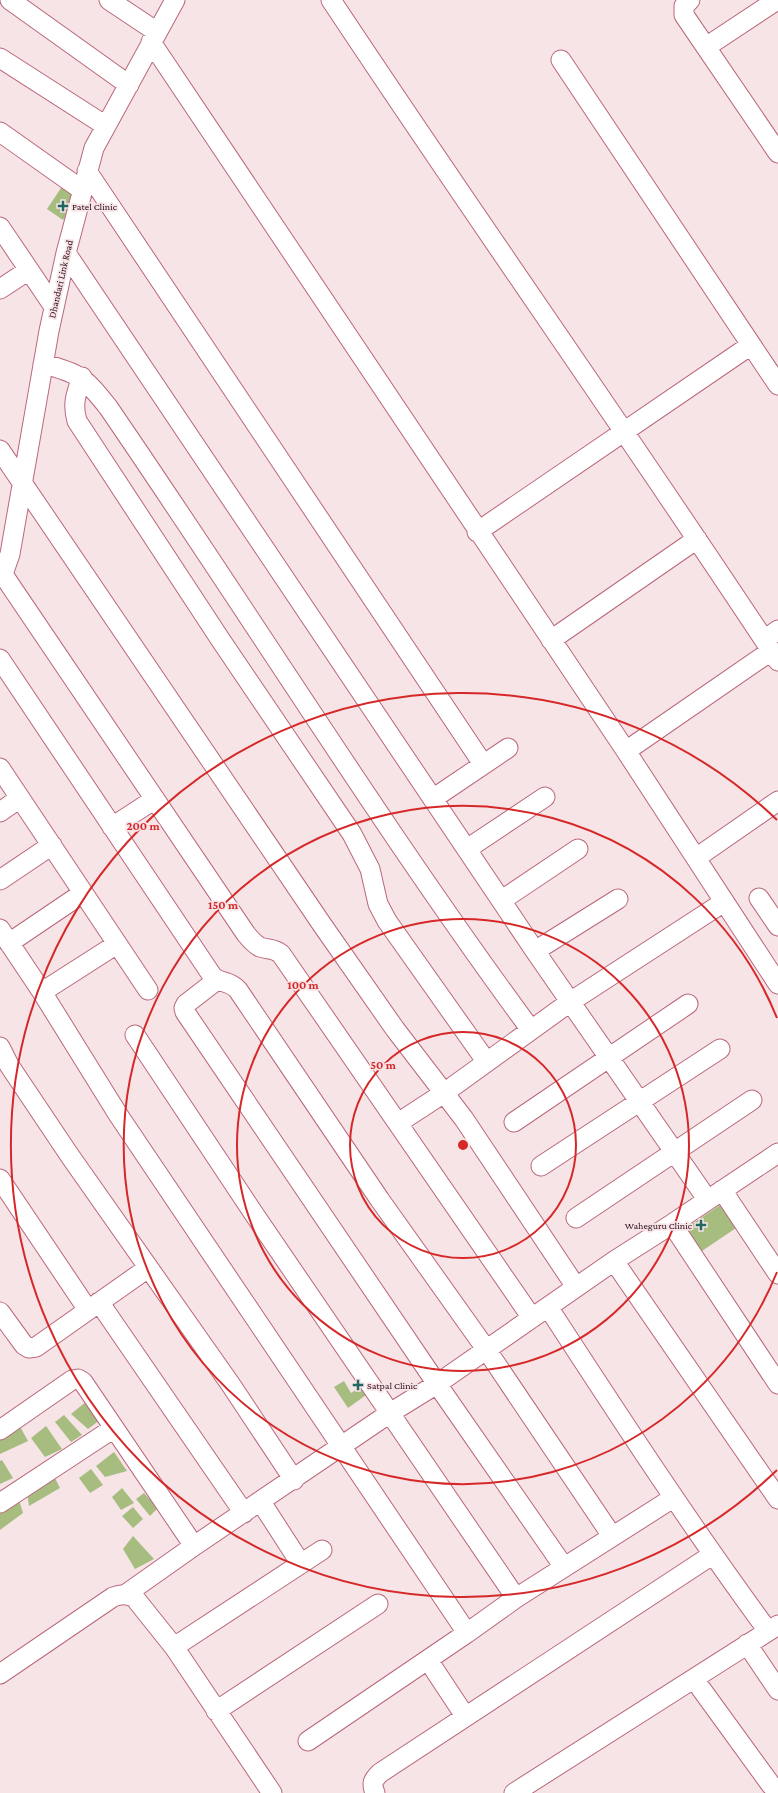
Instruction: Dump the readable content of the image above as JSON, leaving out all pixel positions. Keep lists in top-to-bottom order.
{
  "streets": {
    "street": ["Dhandari Link Road"]
  },
  "places": {
    "health": ["Patel Clinic", "Waheguru Clinic", "Satpal Clinic"]
  },
  "rings": [
    "200 m",
    "150 m",
    "100 m",
    "50 m"
  ]
}
